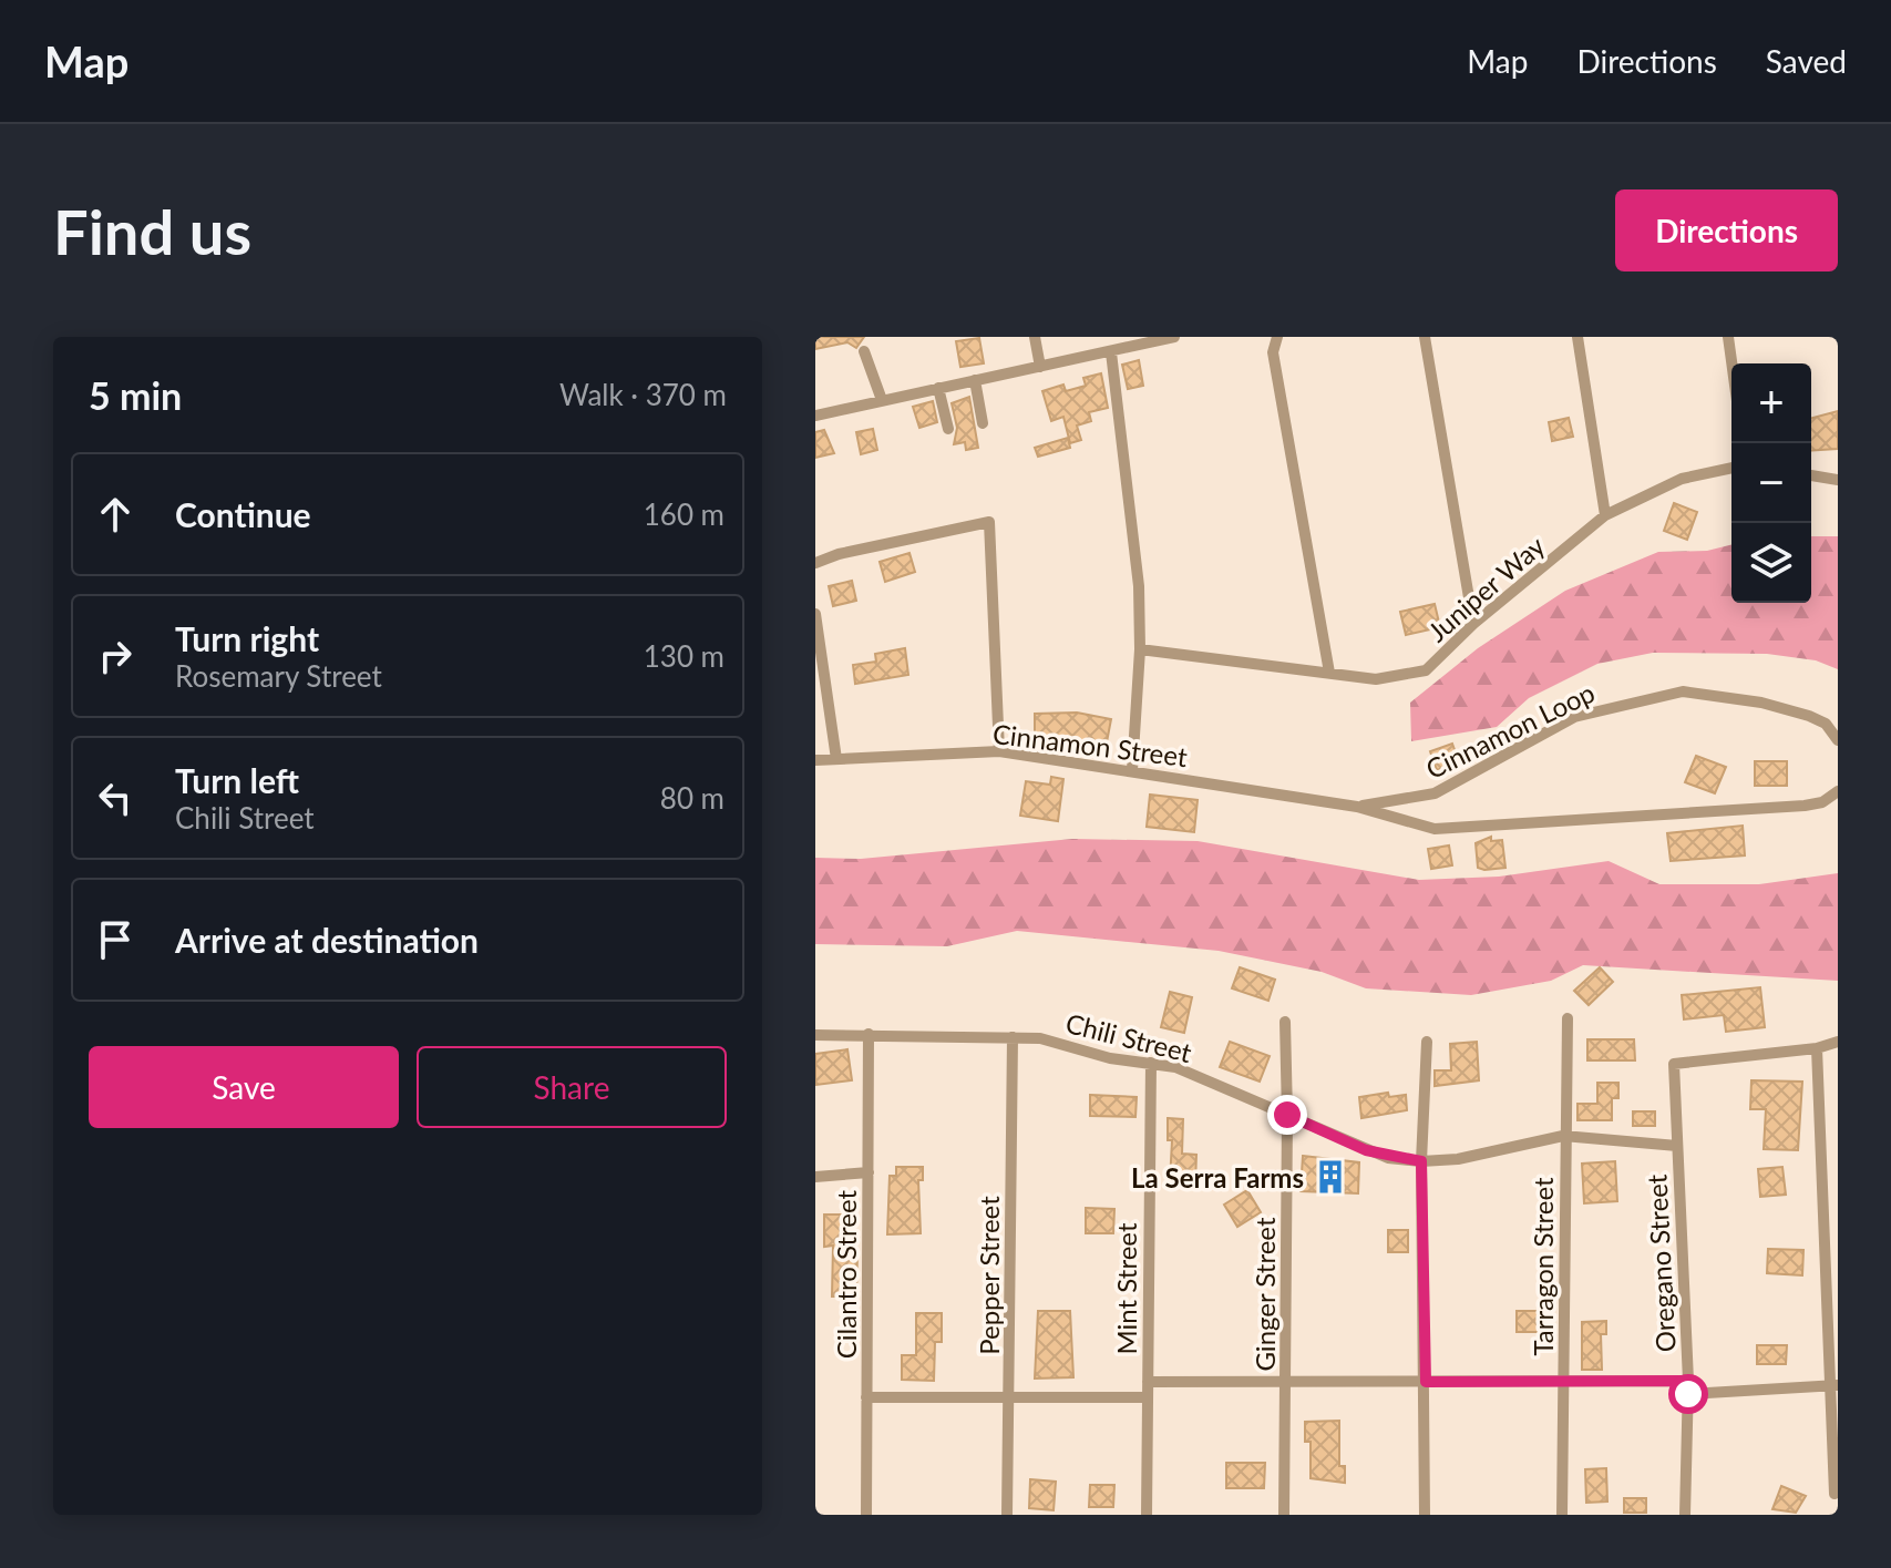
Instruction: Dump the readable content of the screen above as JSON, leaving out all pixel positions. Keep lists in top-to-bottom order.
{
  "streets": {
    "street": [
      "Juniper Way",
      "Cinnamon Loop",
      "Cinnamon Street",
      "Chili Street",
      "Oregano Street",
      "Tarragon Street",
      "Cilantro Street",
      "Pepper Street",
      "Mint Street",
      "Ginger Street"
    ]
  },
  "crossings": [
    ["Cinnamon Loop", "Cinnamon Street"],
    ["Chili Street", "Oregano Street"],
    ["Chili Street", "Tarragon Street"],
    ["Chili Street", "Cilantro Street"],
    ["Chili Street", "Pepper Street"],
    ["Chili Street", "Mint Street"],
    ["Chili Street", "Ginger Street"]
  ],
  "places": {
    "building": ["La Serra Farms"]
  },
  "page": {
    "header": "Map",
    "nav": ["Map", "Directions", "Saved"],
    "buttons": [
      "Directions",
      ["Save", "Share"]
    ],
    "title": "Find us",
    "heading": ["5 min", "Walk · 370 m"],
    "map_buttons": ["+", "−"],
    "list": [
      ["Continue", "160 m"],
      ["Turn right", "Rosemary Street", "130 m"],
      ["Turn left", "Chili Street", "80 m"],
      "Arrive at destination"
    ]
  }
}
